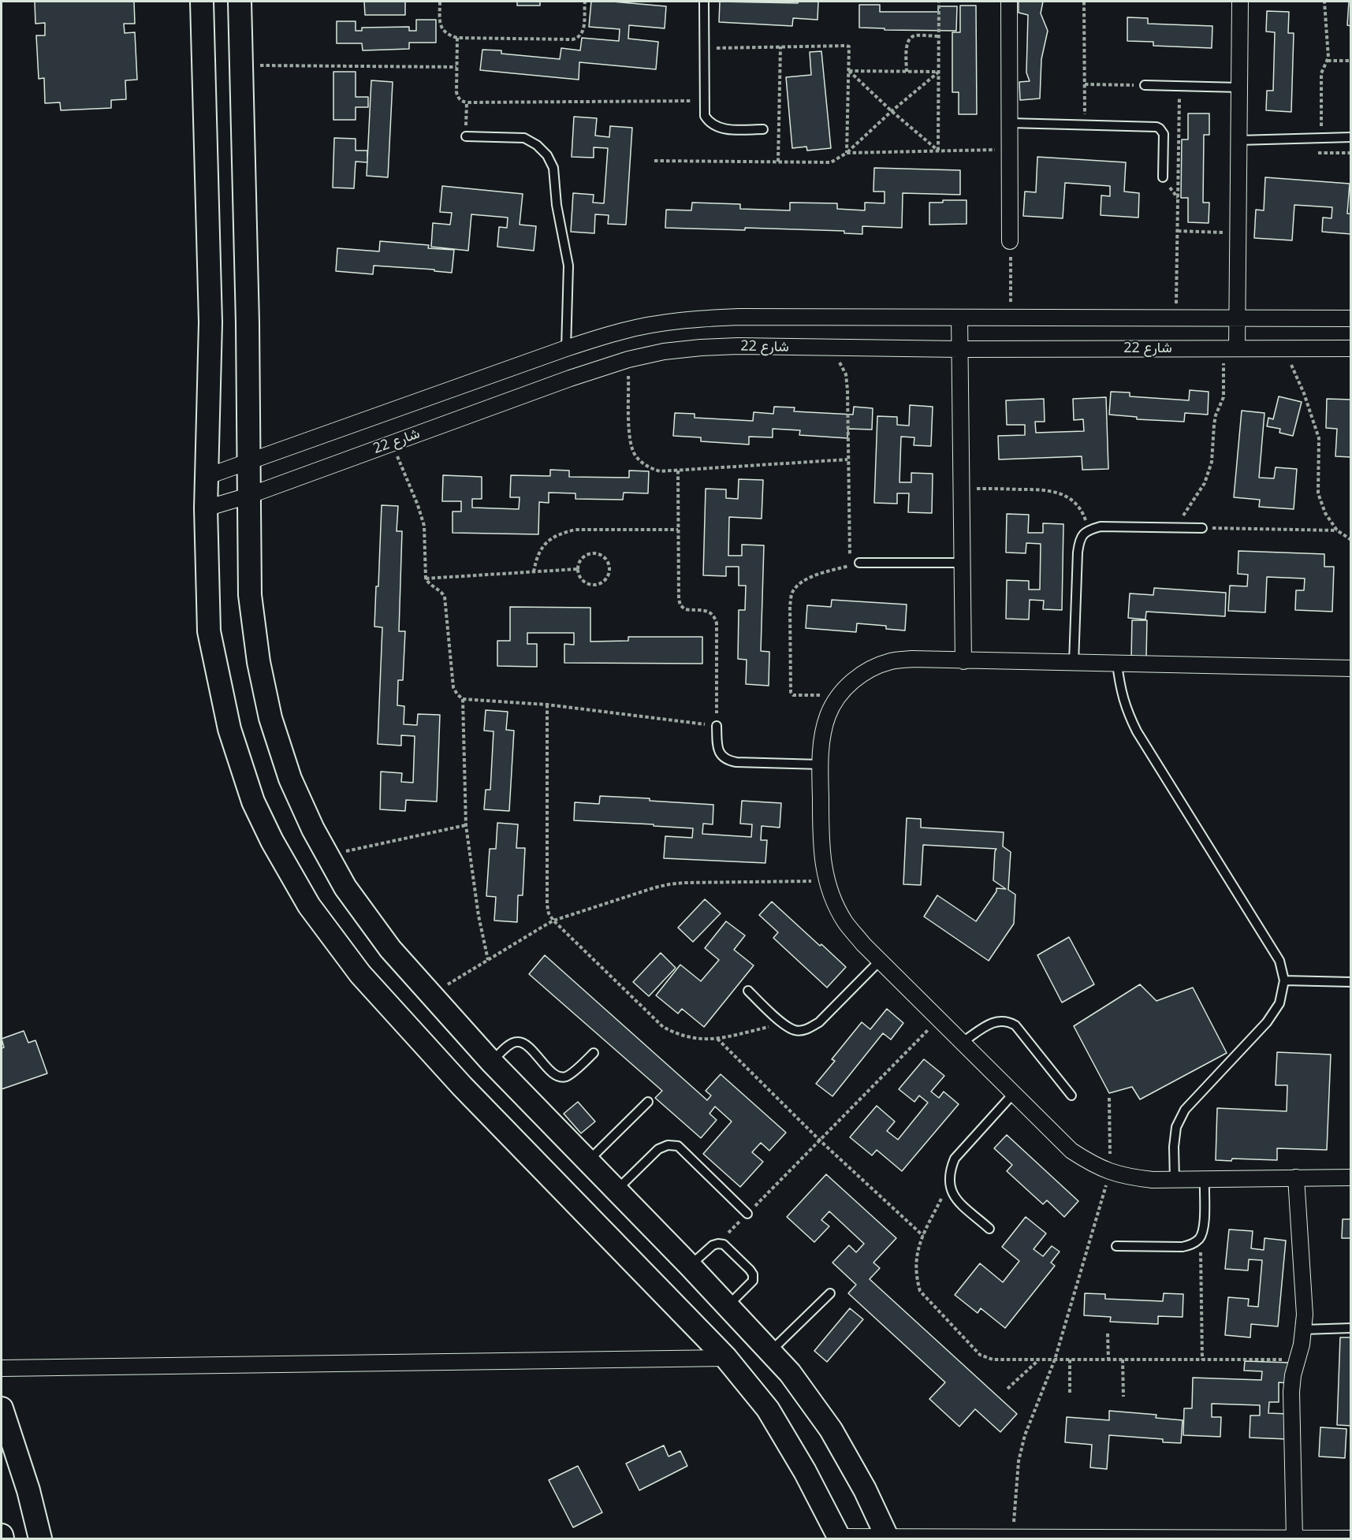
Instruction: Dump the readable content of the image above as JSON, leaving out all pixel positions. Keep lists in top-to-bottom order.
{
  "streets": {
    "street": ["شارع 22"]
  }
}
